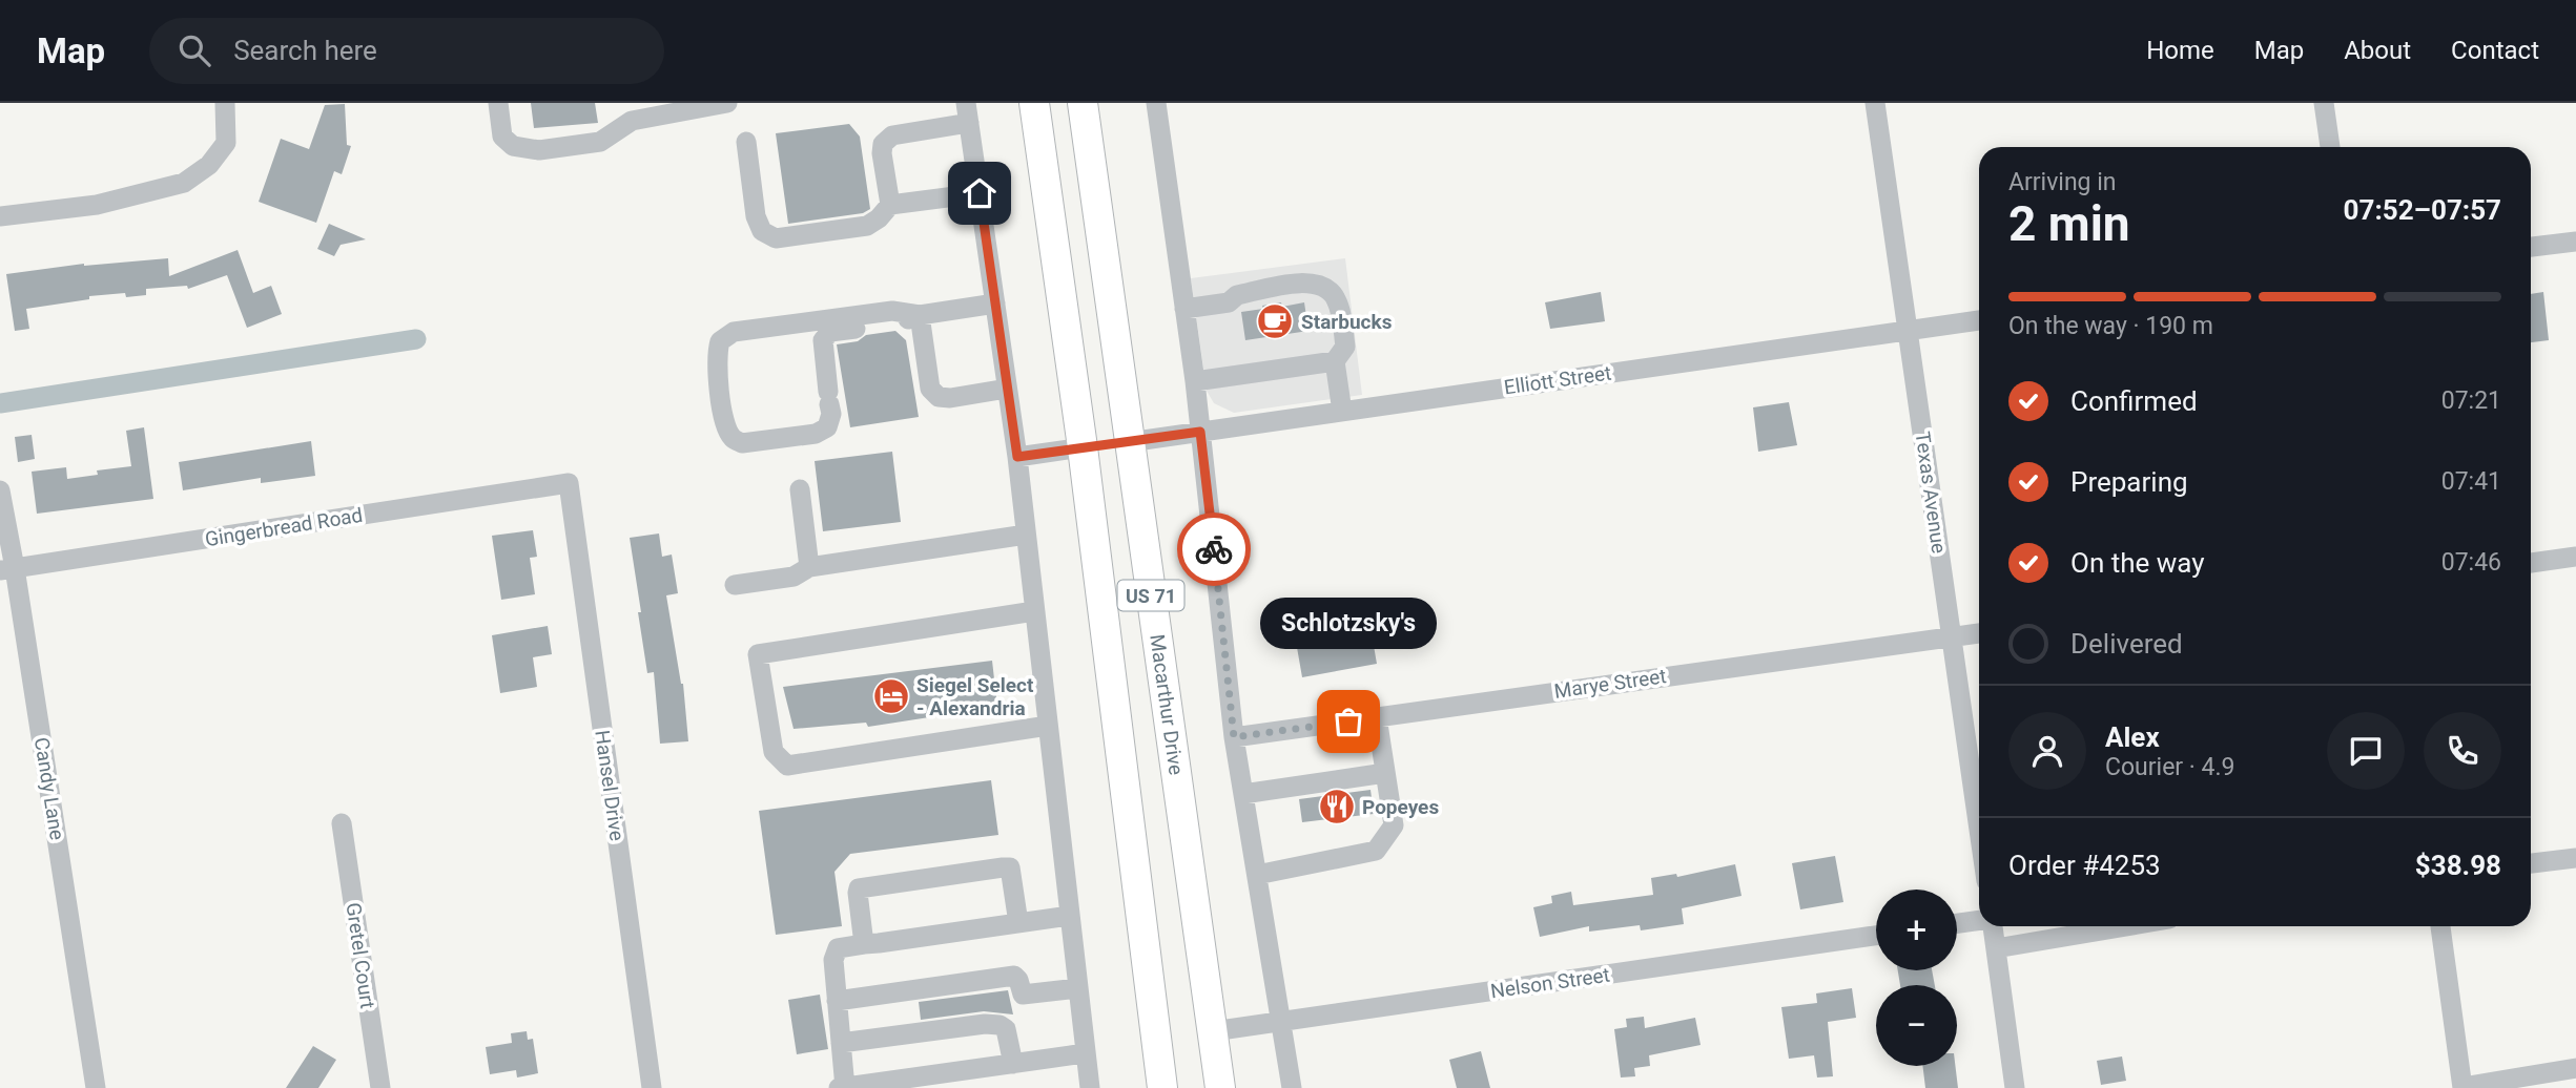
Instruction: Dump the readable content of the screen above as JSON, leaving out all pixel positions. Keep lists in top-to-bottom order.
{
  "streets": {
    "highway": ["US 71", "Macarthur Drive"],
    "street": [
      "Elliott Street",
      "Texas Avenue",
      "Gingerbread Road",
      "Marye Street",
      "Hansel Drive",
      "Candy Lane",
      "Gretel Court",
      "Nelson Street"
    ]
  },
  "crossings": [
    ["Elliott Street", "Texas Avenue"],
    ["Elliott Street", "Macarthur Drive"],
    ["Texas Avenue", "Marye Street"],
    ["Gingerbread Road", "Hansel Drive"],
    ["Gingerbread Road", "Candy Lane"],
    ["Macarthur Drive", "Nelson Street"]
  ],
  "places": {
    "cafe": ["Starbucks"],
    "hotel": ["Siegel Select - Alexandria"],
    "other": ["Schlotzsky's"],
    "restaurant": ["Popeyes"]
  },
  "page": {
    "header": "Map",
    "search": "Search here",
    "nav": [
      "Home",
      "Map",
      "About",
      "Contact"
    ],
    "heading": ["2 min", "Arriving in", "07:52–07:57"],
    "panel": [
      "Alex",
      "Courier · 4.9",
      "Order #4253",
      "$38.98"
    ],
    "bar": "On the way · 190 m",
    "list": [
      ["Confirmed", "07:21"],
      ["Preparing", "07:41"],
      ["On the way", "07:46"],
      "Delivered"
    ],
    "bubble": "Schlotzsky's",
    "map_buttons": ["+", "−"]
  }
}
